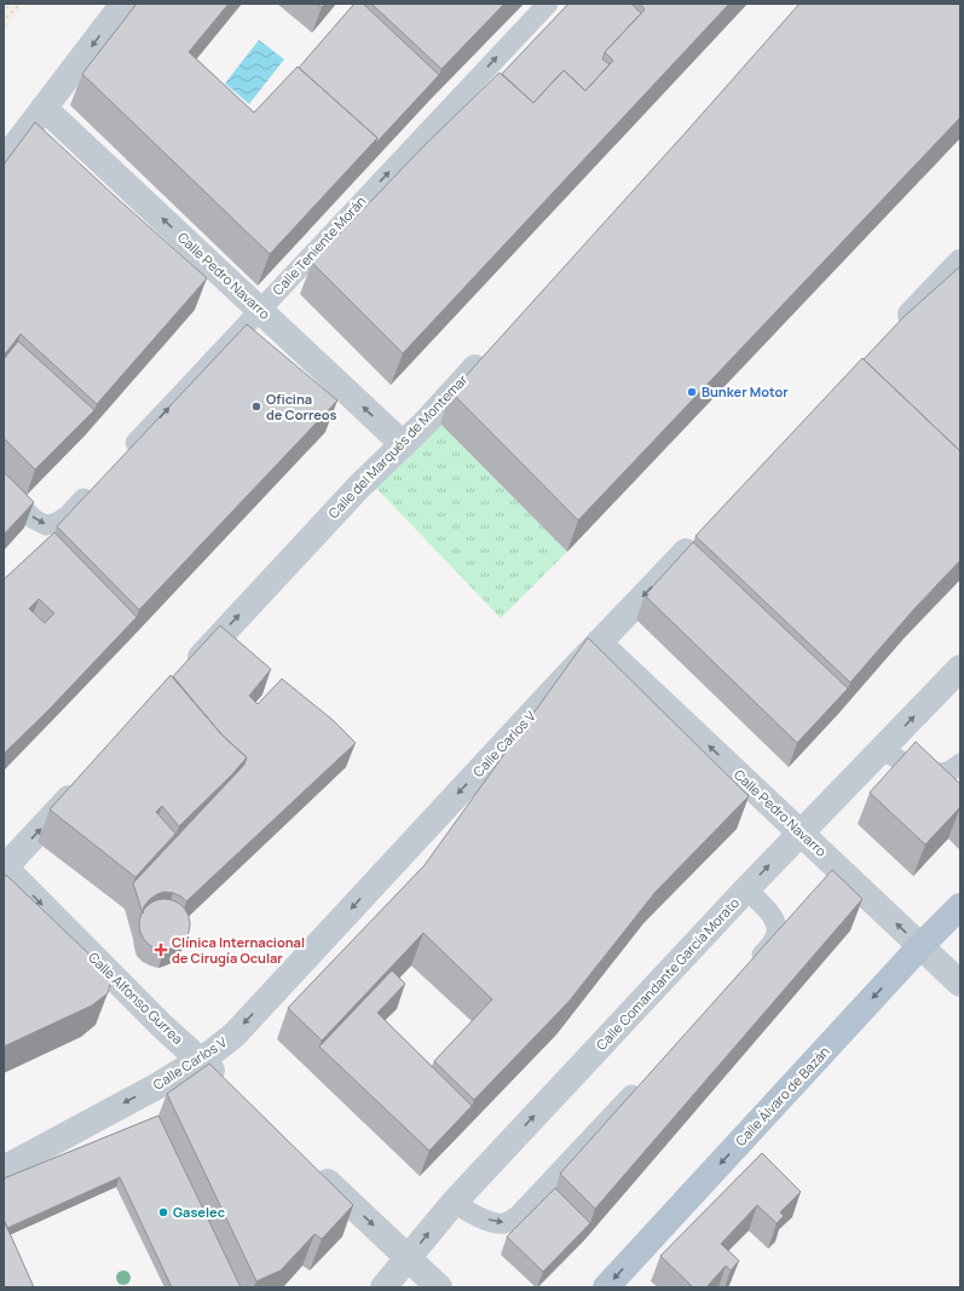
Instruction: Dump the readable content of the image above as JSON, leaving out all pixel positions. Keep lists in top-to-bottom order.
{
  "streets": {
    "main road": ["Calle Álvaro de Bazán"],
    "street": [
      "Calle Pedro Navarro",
      "Calle del Marqués de Montemar",
      "Calle Carlos V",
      "Calle Comandante García Morato",
      "Calle Alfonso Gurrea"
    ],
    "lane": ["Calle Teniente Morán"]
  },
  "crossings": [
    ["Calle Teniente Morán", "Calle Pedro Navarro"],
    ["Calle Pedro Navarro", "Calle del Marqués de Montemar"],
    ["Calle Pedro Navarro", "Calle Carlos V"],
    ["Calle Pedro Navarro", "Calle Comandante García Morato"],
    ["Calle Pedro Navarro", "Calle Álvaro de Bazán"],
    ["Calle Carlos V", "Calle Alfonso Gurrea"]
  ],
  "one_way": [
    "Calle Teniente Morán",
    "Calle Pedro Navarro",
    "Calle del Marqués de Montemar",
    "Calle Carlos V",
    "Calle Comandante García Morato",
    "Calle Alfonso Gurrea",
    "Calle Álvaro de Bazán"
  ],
  "places": {
    "other": ["Bunker Motor", "Oficina de Correos", "Gaselec"],
    "health": ["Clínica Internacional de Cirugía Ocular"]
  }
}
